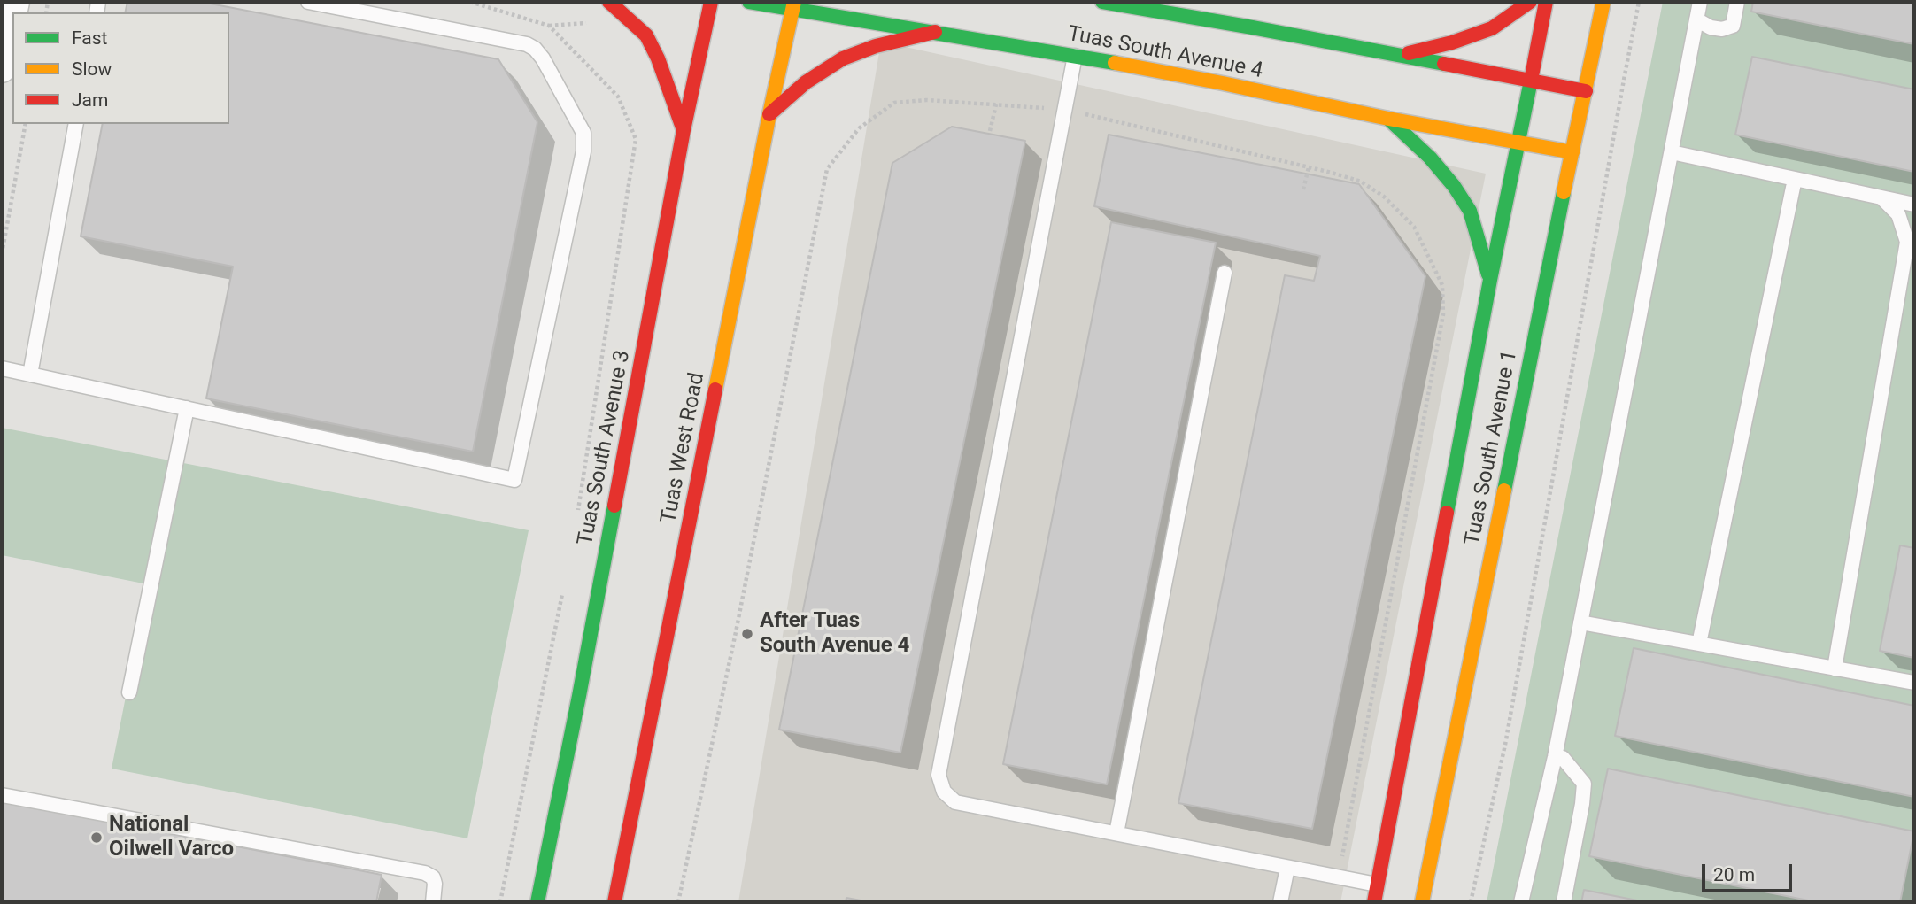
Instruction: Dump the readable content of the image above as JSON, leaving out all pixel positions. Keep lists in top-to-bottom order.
{
  "streets": {
    "main road": [
      "Tuas South Avenue 4",
      "Tuas South Avenue 3",
      "Tuas West Road",
      "Tuas South Avenue 1"
    ]
  },
  "crossings": [
    ["Tuas South Avenue 4", "Tuas West Road"],
    ["Tuas South Avenue 4", "Tuas South Avenue 1"]
  ],
  "places": ["After Tuas South Avenue 4", "National Oilwell Varco"],
  "legend": ["Fast", "Slow", "Jam"],
  "scale_bar": "20 m"
}
